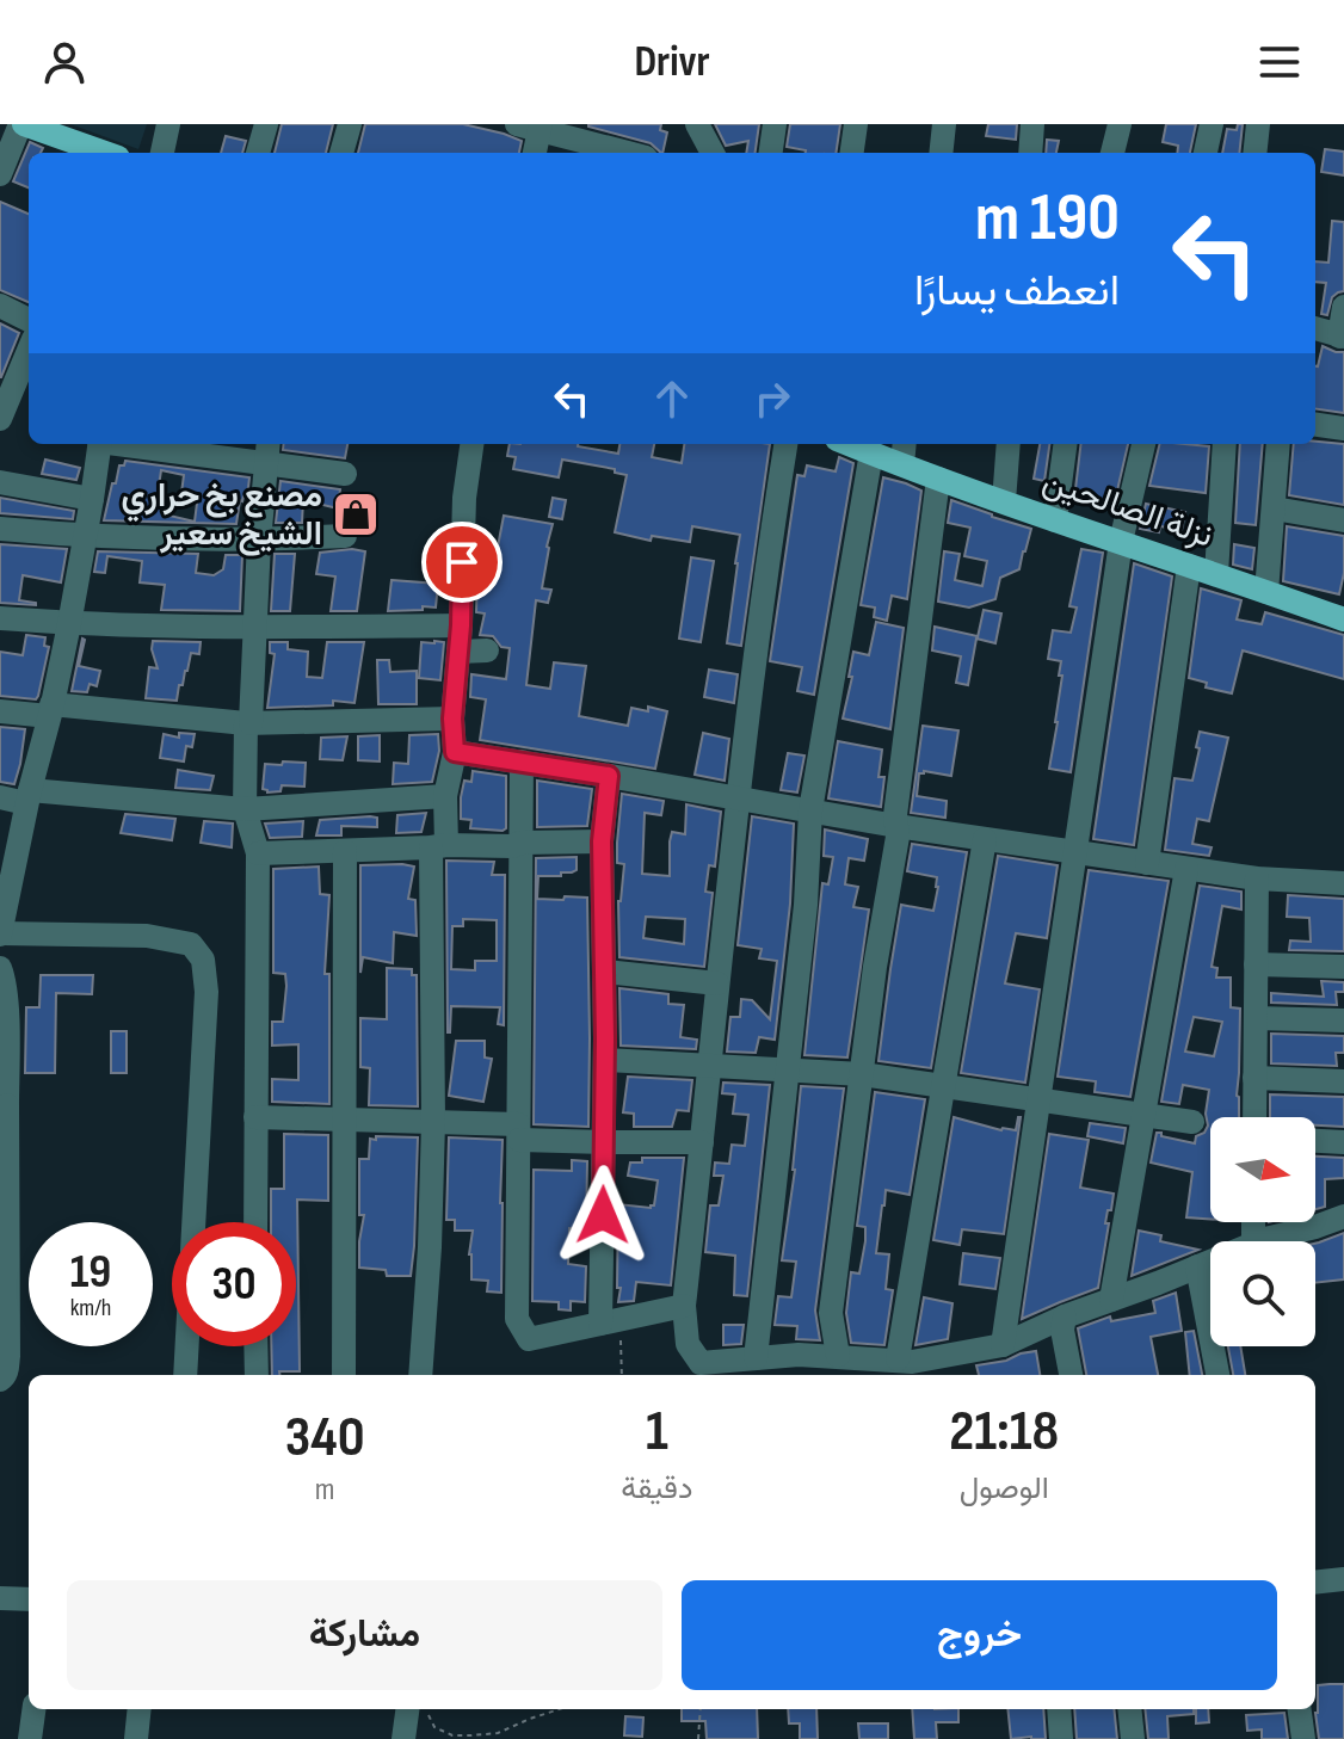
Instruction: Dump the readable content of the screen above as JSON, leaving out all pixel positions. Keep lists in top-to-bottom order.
{
  "streets": {
    "main road": ["نزلة الصالحين"]
  },
  "places": {
    "shop": ["مصنع بخ حراري الشيخ سعير"]
  },
  "north": "right",
  "page": {
    "header": "Drivr",
    "turn": ["190 m", "انعطف يسارًا"],
    "speed": "19 km/h",
    "limit": "30",
    "eta": [
      "21:18",
      "الوصول",
      "1",
      "دقيقة",
      "340",
      "m"
    ],
    "buttons": ["خروج", "مشاركة"]
  }
}
